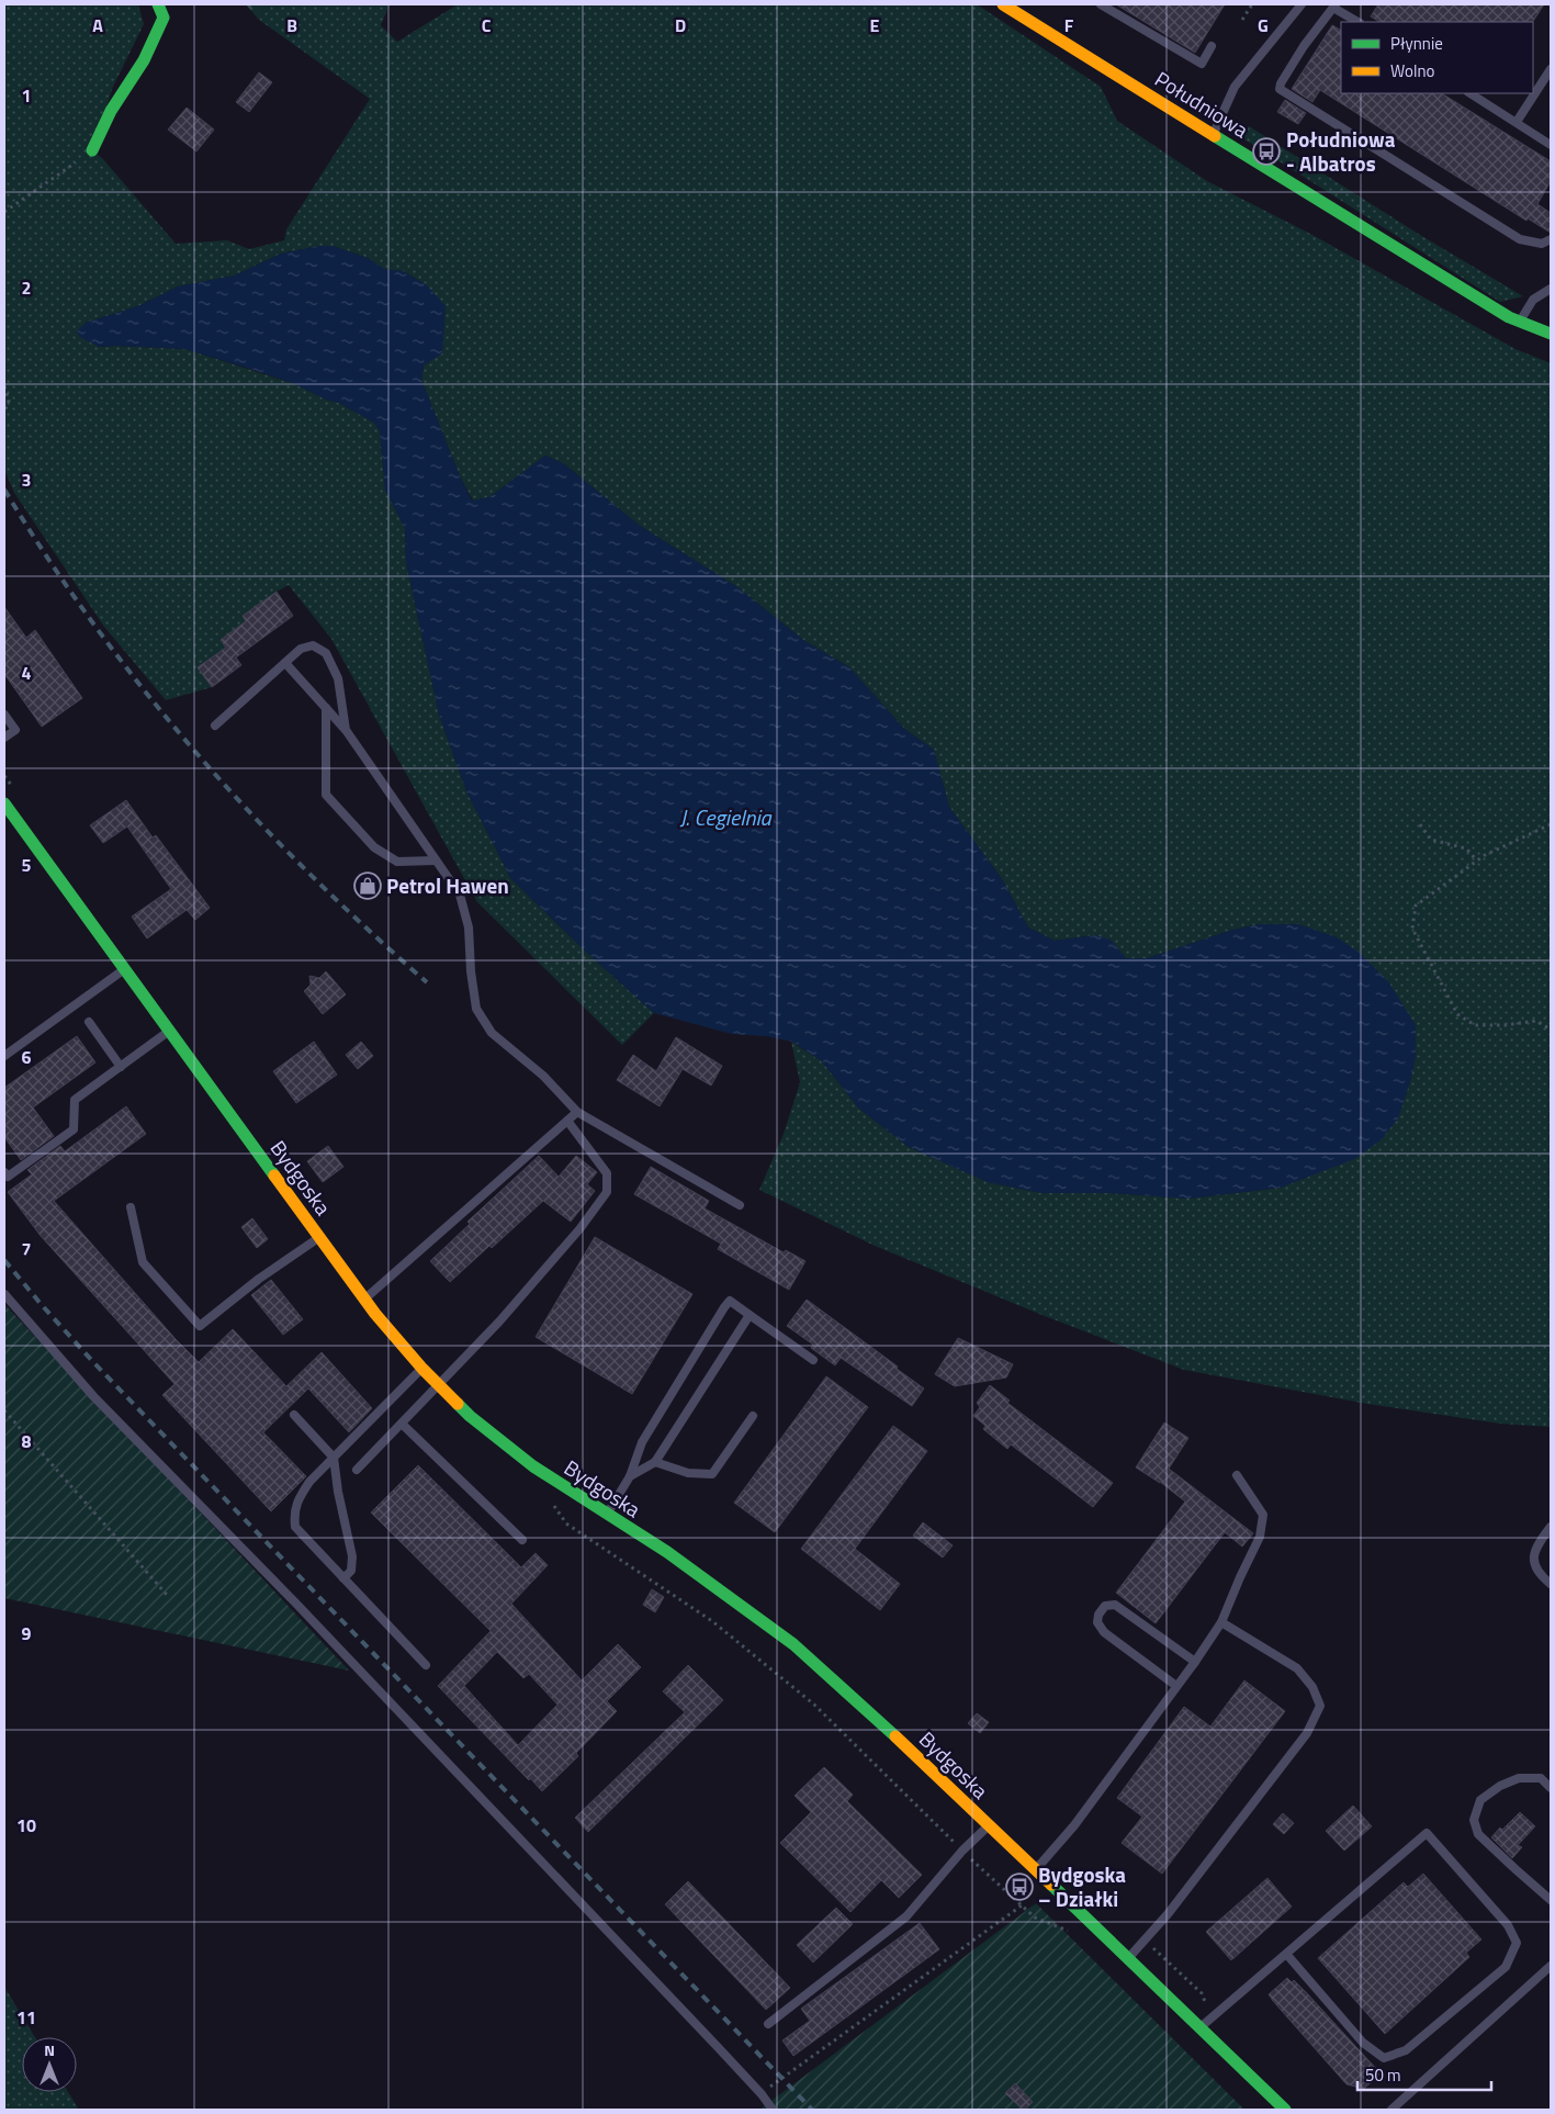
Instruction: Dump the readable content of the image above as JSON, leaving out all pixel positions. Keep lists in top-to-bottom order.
{
  "streets": {
    "street": ["Południowa", "Bydgoska"]
  },
  "water": ["J. Cegielnia"],
  "places": {
    "bus stop": ["Południowa - Albatros", "Bydgoska – Działki"],
    "shop": ["Petrol Hawen"]
  },
  "legend": ["Płynnie", "Wolno"],
  "scale_bar": "50 m",
  "north": "top",
  "grid": {
    "columns": [
      "A",
      "B",
      "C",
      "D",
      "E",
      "F",
      "G"
    ],
    "rows": [
      "1",
      "2",
      "3",
      "4",
      "5",
      "6",
      "7",
      "8",
      "9",
      "10",
      "11"
    ]
  }
}
